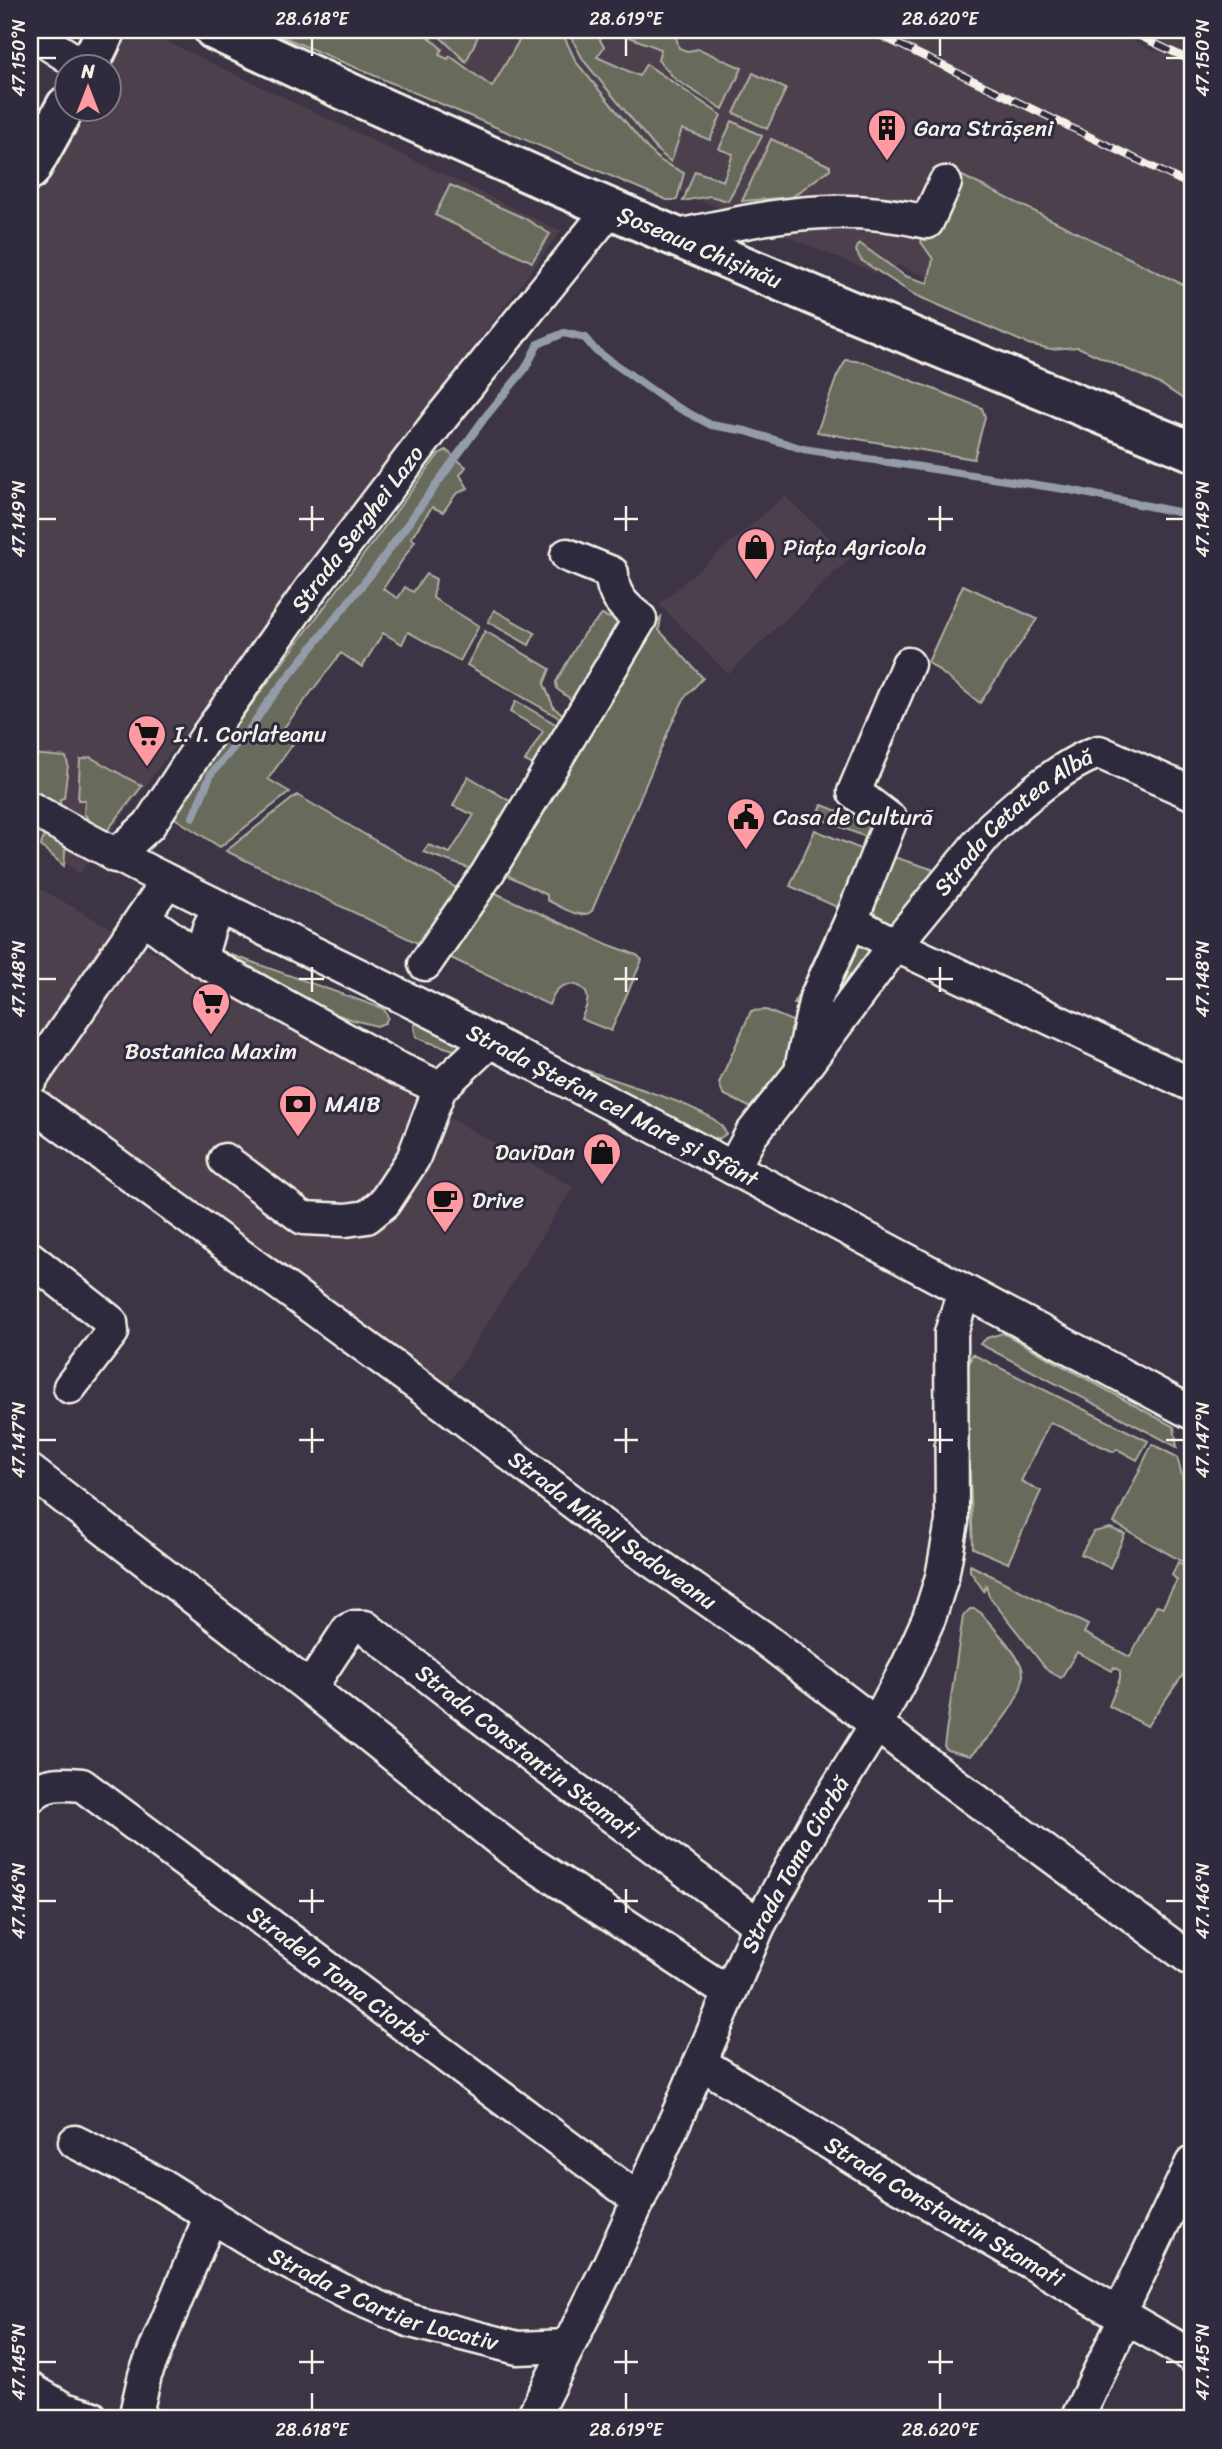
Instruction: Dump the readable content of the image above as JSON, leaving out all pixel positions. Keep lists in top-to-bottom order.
{
  "streets": {
    "main road": ["Șoseaua Chișinău"],
    "street": [
      "Strada Serghei Lazo",
      "Strada Cetatea Albă",
      "Strada Ștefan cel Mare și Sfânt",
      "Strada Mihail Sadoveanu",
      "Strada Constantin Stamati",
      "Strada Toma Ciorbă",
      "Stradela Toma Ciorbă",
      "Strada 2 Cartier Locativ"
    ]
  },
  "crossings": [
    ["Șoseaua Chișinău", "Strada Serghei Lazo"],
    ["Strada Serghei Lazo", "Strada Ștefan cel Mare și Sfânt"],
    ["Strada Cetatea Albă", "Strada Ștefan cel Mare și Sfânt"],
    ["Strada Ștefan cel Mare și Sfânt", "Strada Toma Ciorbă"],
    ["Strada Mihail Sadoveanu", "Strada Toma Ciorbă"],
    ["Strada Constantin Stamati", "Strada Toma Ciorbă"],
    ["Strada Toma Ciorbă", "Stradela Toma Ciorbă"],
    ["Strada Toma Ciorbă", "Strada 2 Cartier Locativ"]
  ],
  "places": {
    "building": ["Gara Strășeni"],
    "shop": ["Piața Agricola", "DaviDan"],
    "supermarket": ["I. I. Corlateanu", "Bostanica Maxim"],
    "public building": ["Casa de Cultură"],
    "bank": ["MAIB"],
    "cafe": ["Drive"]
  },
  "north": "top",
  "coordinates": [
    "28.618°E",
    "28.619°E",
    "28.620°E",
    "47.150°N",
    "47.149°N",
    "47.148°N",
    "47.147°N",
    "47.146°N",
    "47.145°N"
  ]
}
